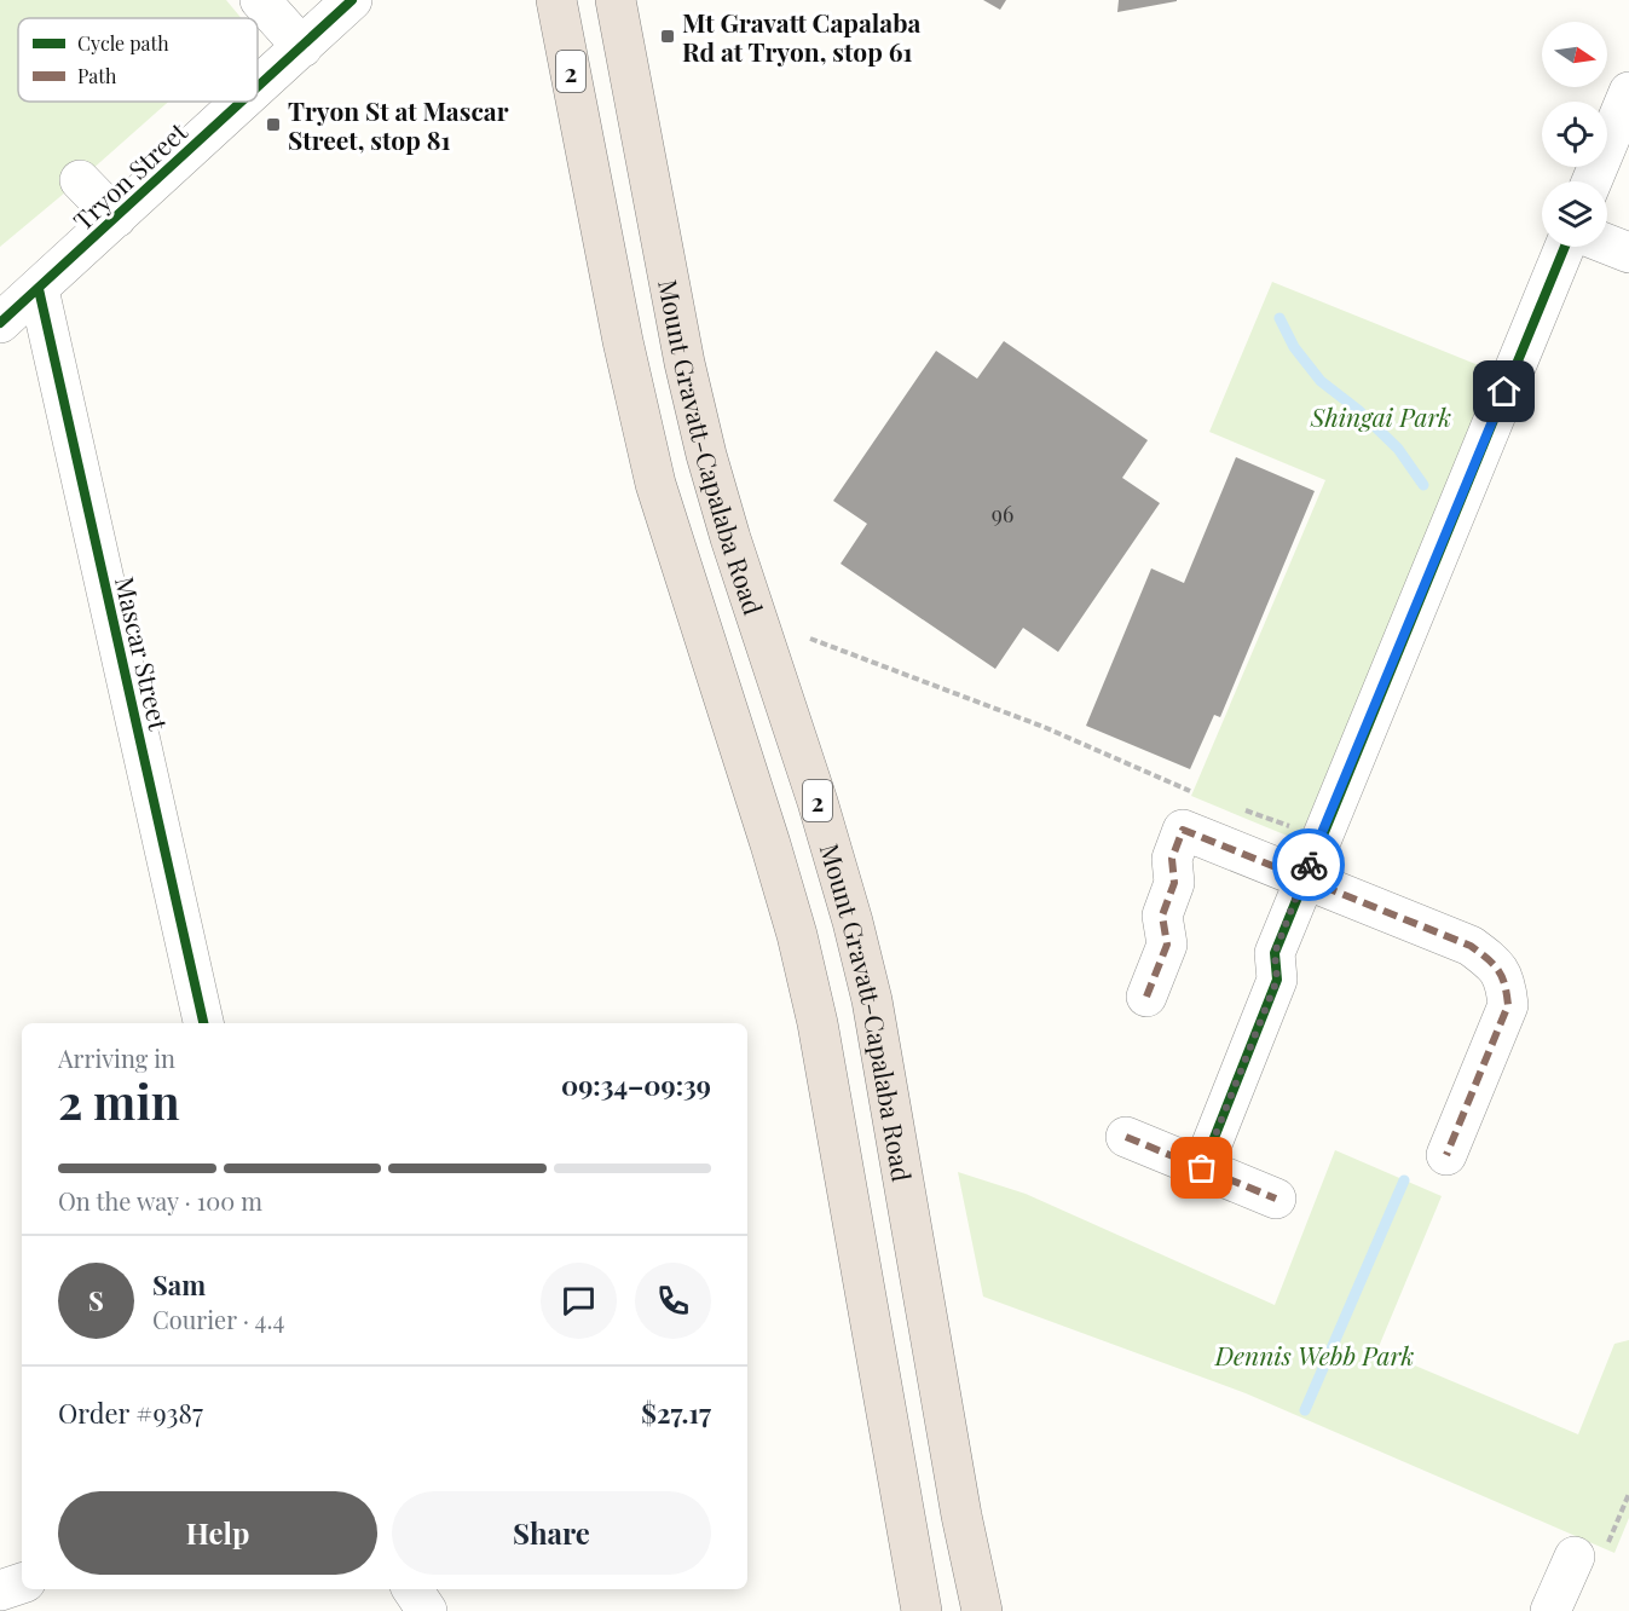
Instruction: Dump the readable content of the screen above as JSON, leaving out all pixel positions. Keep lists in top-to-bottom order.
{
  "streets": {
    "highway": ["2", "Mount Gravatt-Capalaba Road"],
    "street": ["Tryon Street", "Mascar Street"]
  },
  "crossings": [
    ["Tryon Street", "Mascar Street"]
  ],
  "parks": ["Shingai Park", "Dennis Webb Park"],
  "places": {
    "transit": ["Mt Gravatt Capalaba Rd at Tryon, stop 61", "Tryon St at Mascar Street, stop 81"]
  },
  "house_numbers": ["96"],
  "legend": ["Cycle path", "Path"],
  "north": "right",
  "page": {
    "heading": ["2 min", "Arriving in", "09:34–09:39"],
    "panel": [
      "Sam",
      "Courier · 4.4",
      "Order #9387",
      "$27.17"
    ],
    "bar": "On the way · 100 m",
    "round": "S",
    "buttons": ["Help", "Share"]
  }
}
